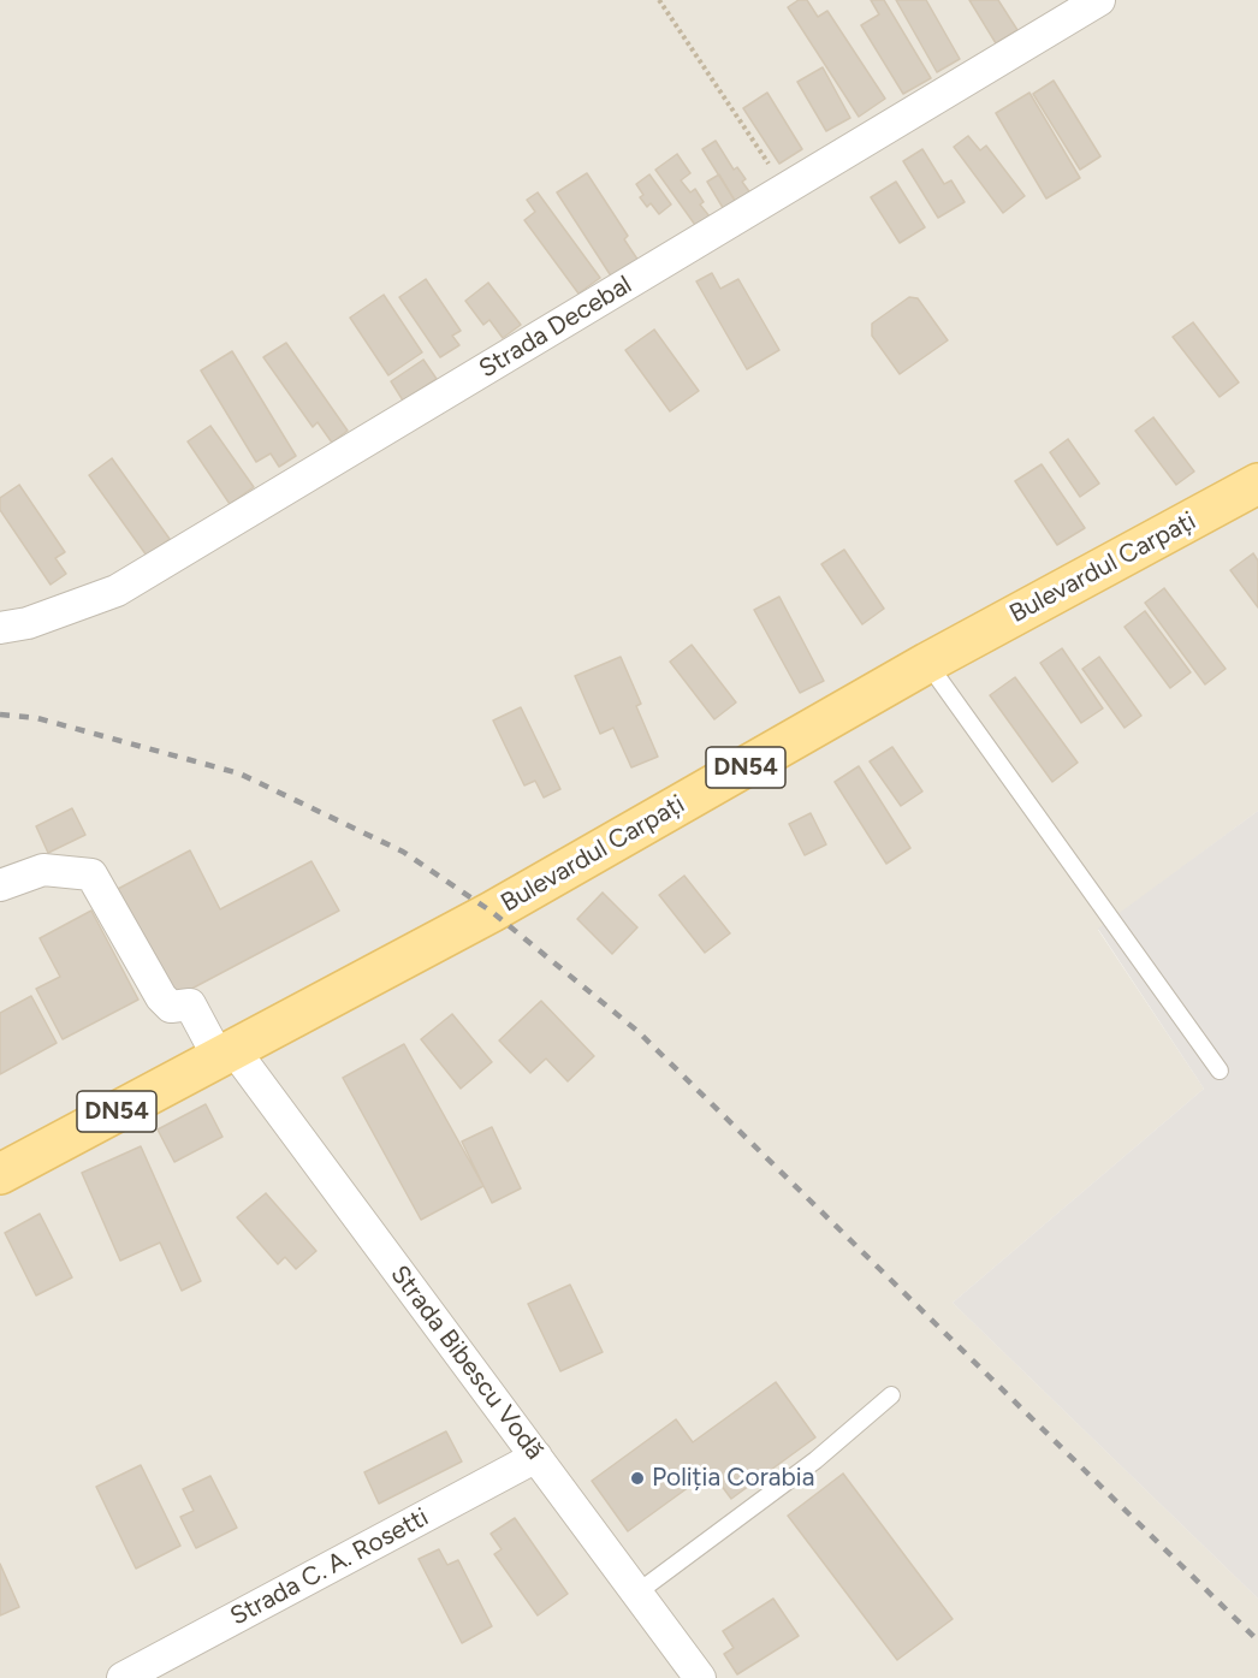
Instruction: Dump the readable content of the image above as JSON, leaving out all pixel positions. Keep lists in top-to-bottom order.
{
  "streets": {
    "main road": ["Bulevardul Carpați", "DN54"],
    "street": ["Strada Decebal", "Strada Bibescu Vodă", "Strada C. A. Rosetti"]
  },
  "crossings": [
    ["Bulevardul Carpați", "Strada Bibescu Vodă"],
    ["Strada Bibescu Vodă", "Strada C. A. Rosetti"]
  ],
  "places": ["Poliția Corabia"]
}
